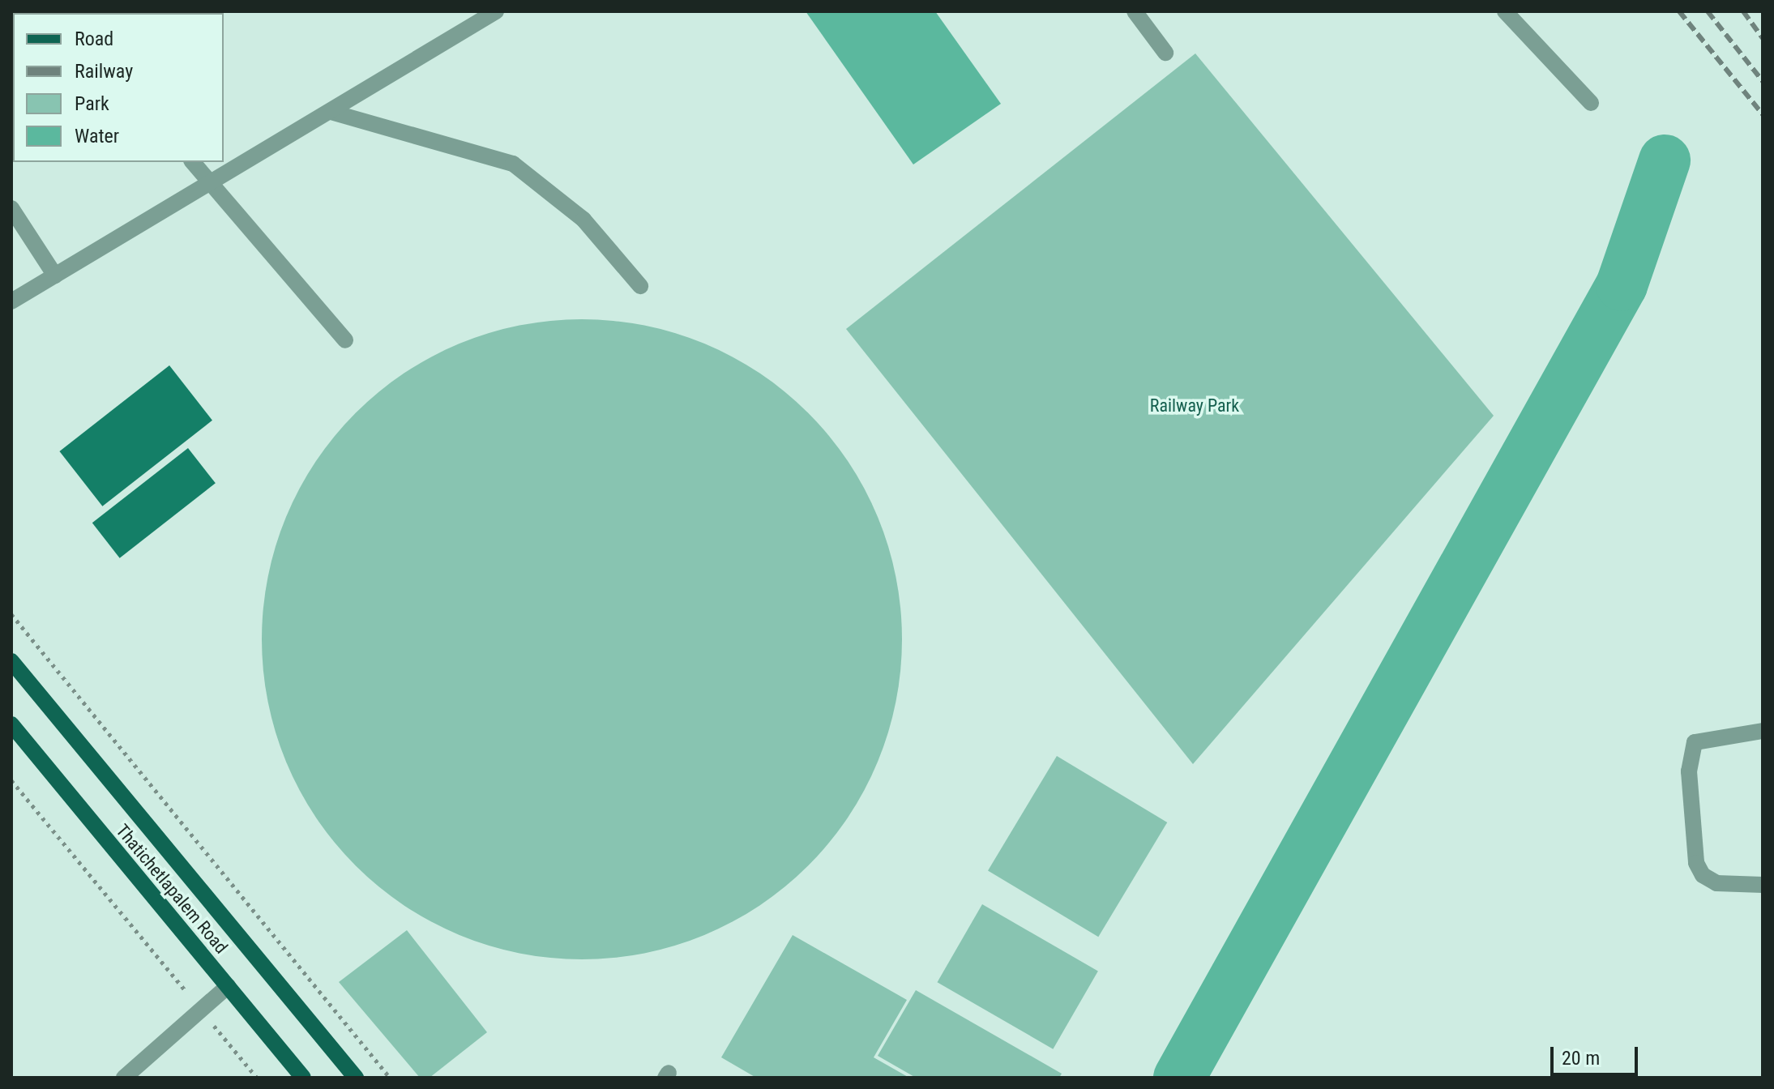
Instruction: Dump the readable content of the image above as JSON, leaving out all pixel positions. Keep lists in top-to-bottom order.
{
  "streets": {
    "main road": ["Thatichetlapalem Road"]
  },
  "parks": ["Railway Park"],
  "legend": [
    "Road",
    "Railway",
    "Park",
    "Water"
  ],
  "scale_bar": "20 m"
}
